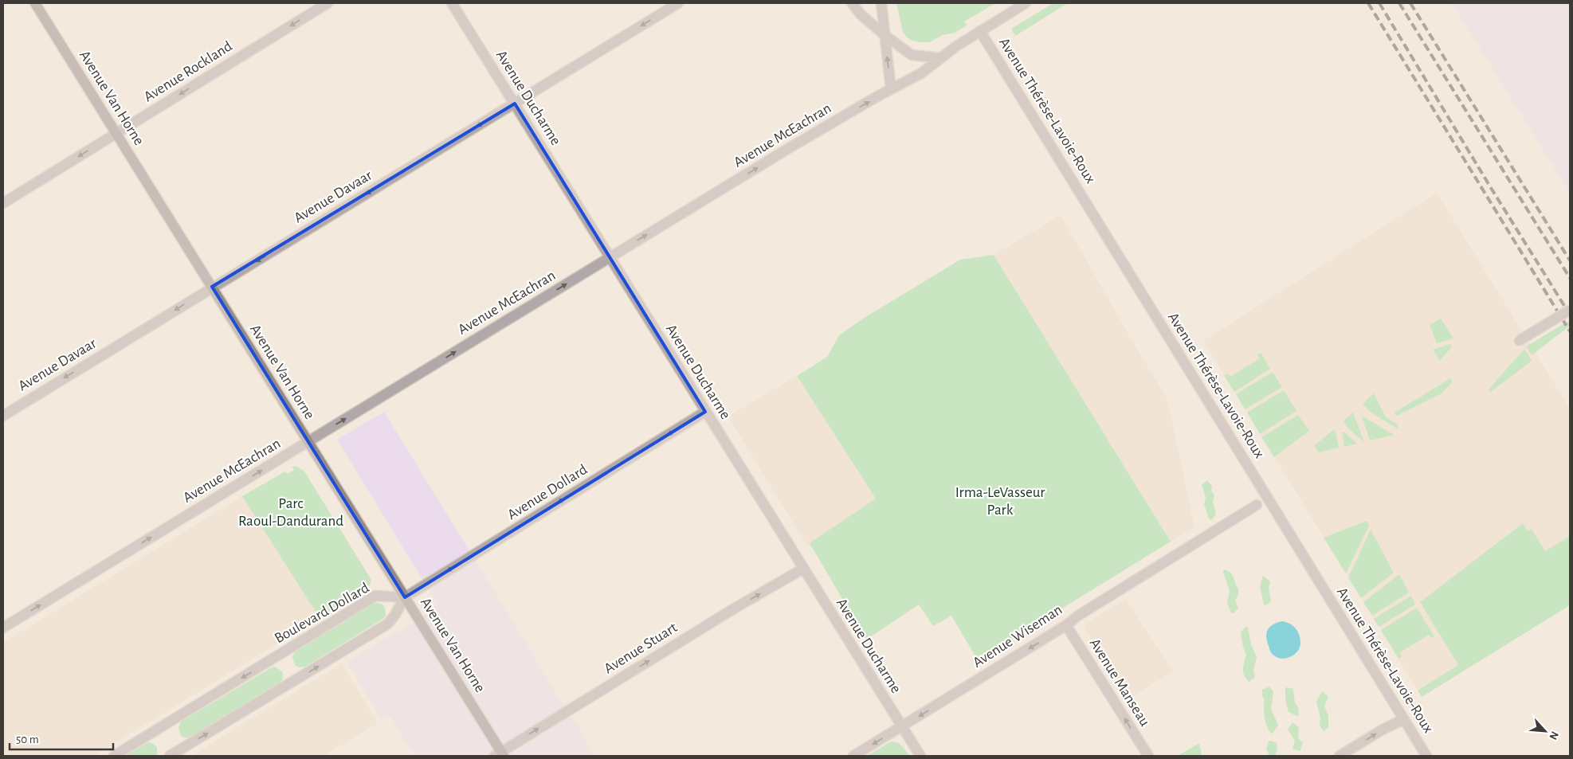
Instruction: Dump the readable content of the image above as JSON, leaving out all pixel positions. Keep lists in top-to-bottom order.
{
  "streets": {
    "main road": ["Avenue Van Horne"],
    "street": [
      "Avenue Rockland",
      "Avenue Ducharme",
      "Avenue Thérèse-Lavoie-Roux",
      "Avenue McEachran",
      "Avenue Davaar",
      "Avenue Dollard",
      "Boulevard Dollard",
      "Avenue Wiseman",
      "Avenue Stuart",
      "Avenue Manseau"
    ]
  },
  "crossings": [
    ["Avenue Rockland", "Avenue Van Horne"],
    ["Avenue Van Horne", "Avenue McEachran"],
    ["Avenue Van Horne", "Avenue Davaar"],
    ["Avenue Van Horne", "Avenue Dollard"],
    ["Avenue Van Horne", "Boulevard Dollard"],
    ["Avenue Van Horne", "Avenue Stuart"],
    ["Avenue Ducharme", "Avenue McEachran"],
    ["Avenue Ducharme", "Avenue Davaar"],
    ["Avenue Ducharme", "Avenue Dollard"],
    ["Avenue Ducharme", "Avenue Wiseman"],
    ["Avenue Ducharme", "Avenue Stuart"],
    ["Avenue Thérèse-Lavoie-Roux", "Avenue McEachran"],
    ["Avenue Dollard", "Boulevard Dollard"],
    ["Avenue Wiseman", "Avenue Manseau"]
  ],
  "one_way": [
    "Avenue Rockland",
    "Avenue McEachran",
    "Avenue Davaar",
    "Avenue Dollard",
    "Avenue Wiseman",
    "Avenue Stuart",
    "Avenue Manseau"
  ],
  "parks": ["Irma-LeVasseur Park", "Parc Raoul-Dandurand"],
  "scale_bar": "50 m",
  "north": "bottom right"
}
